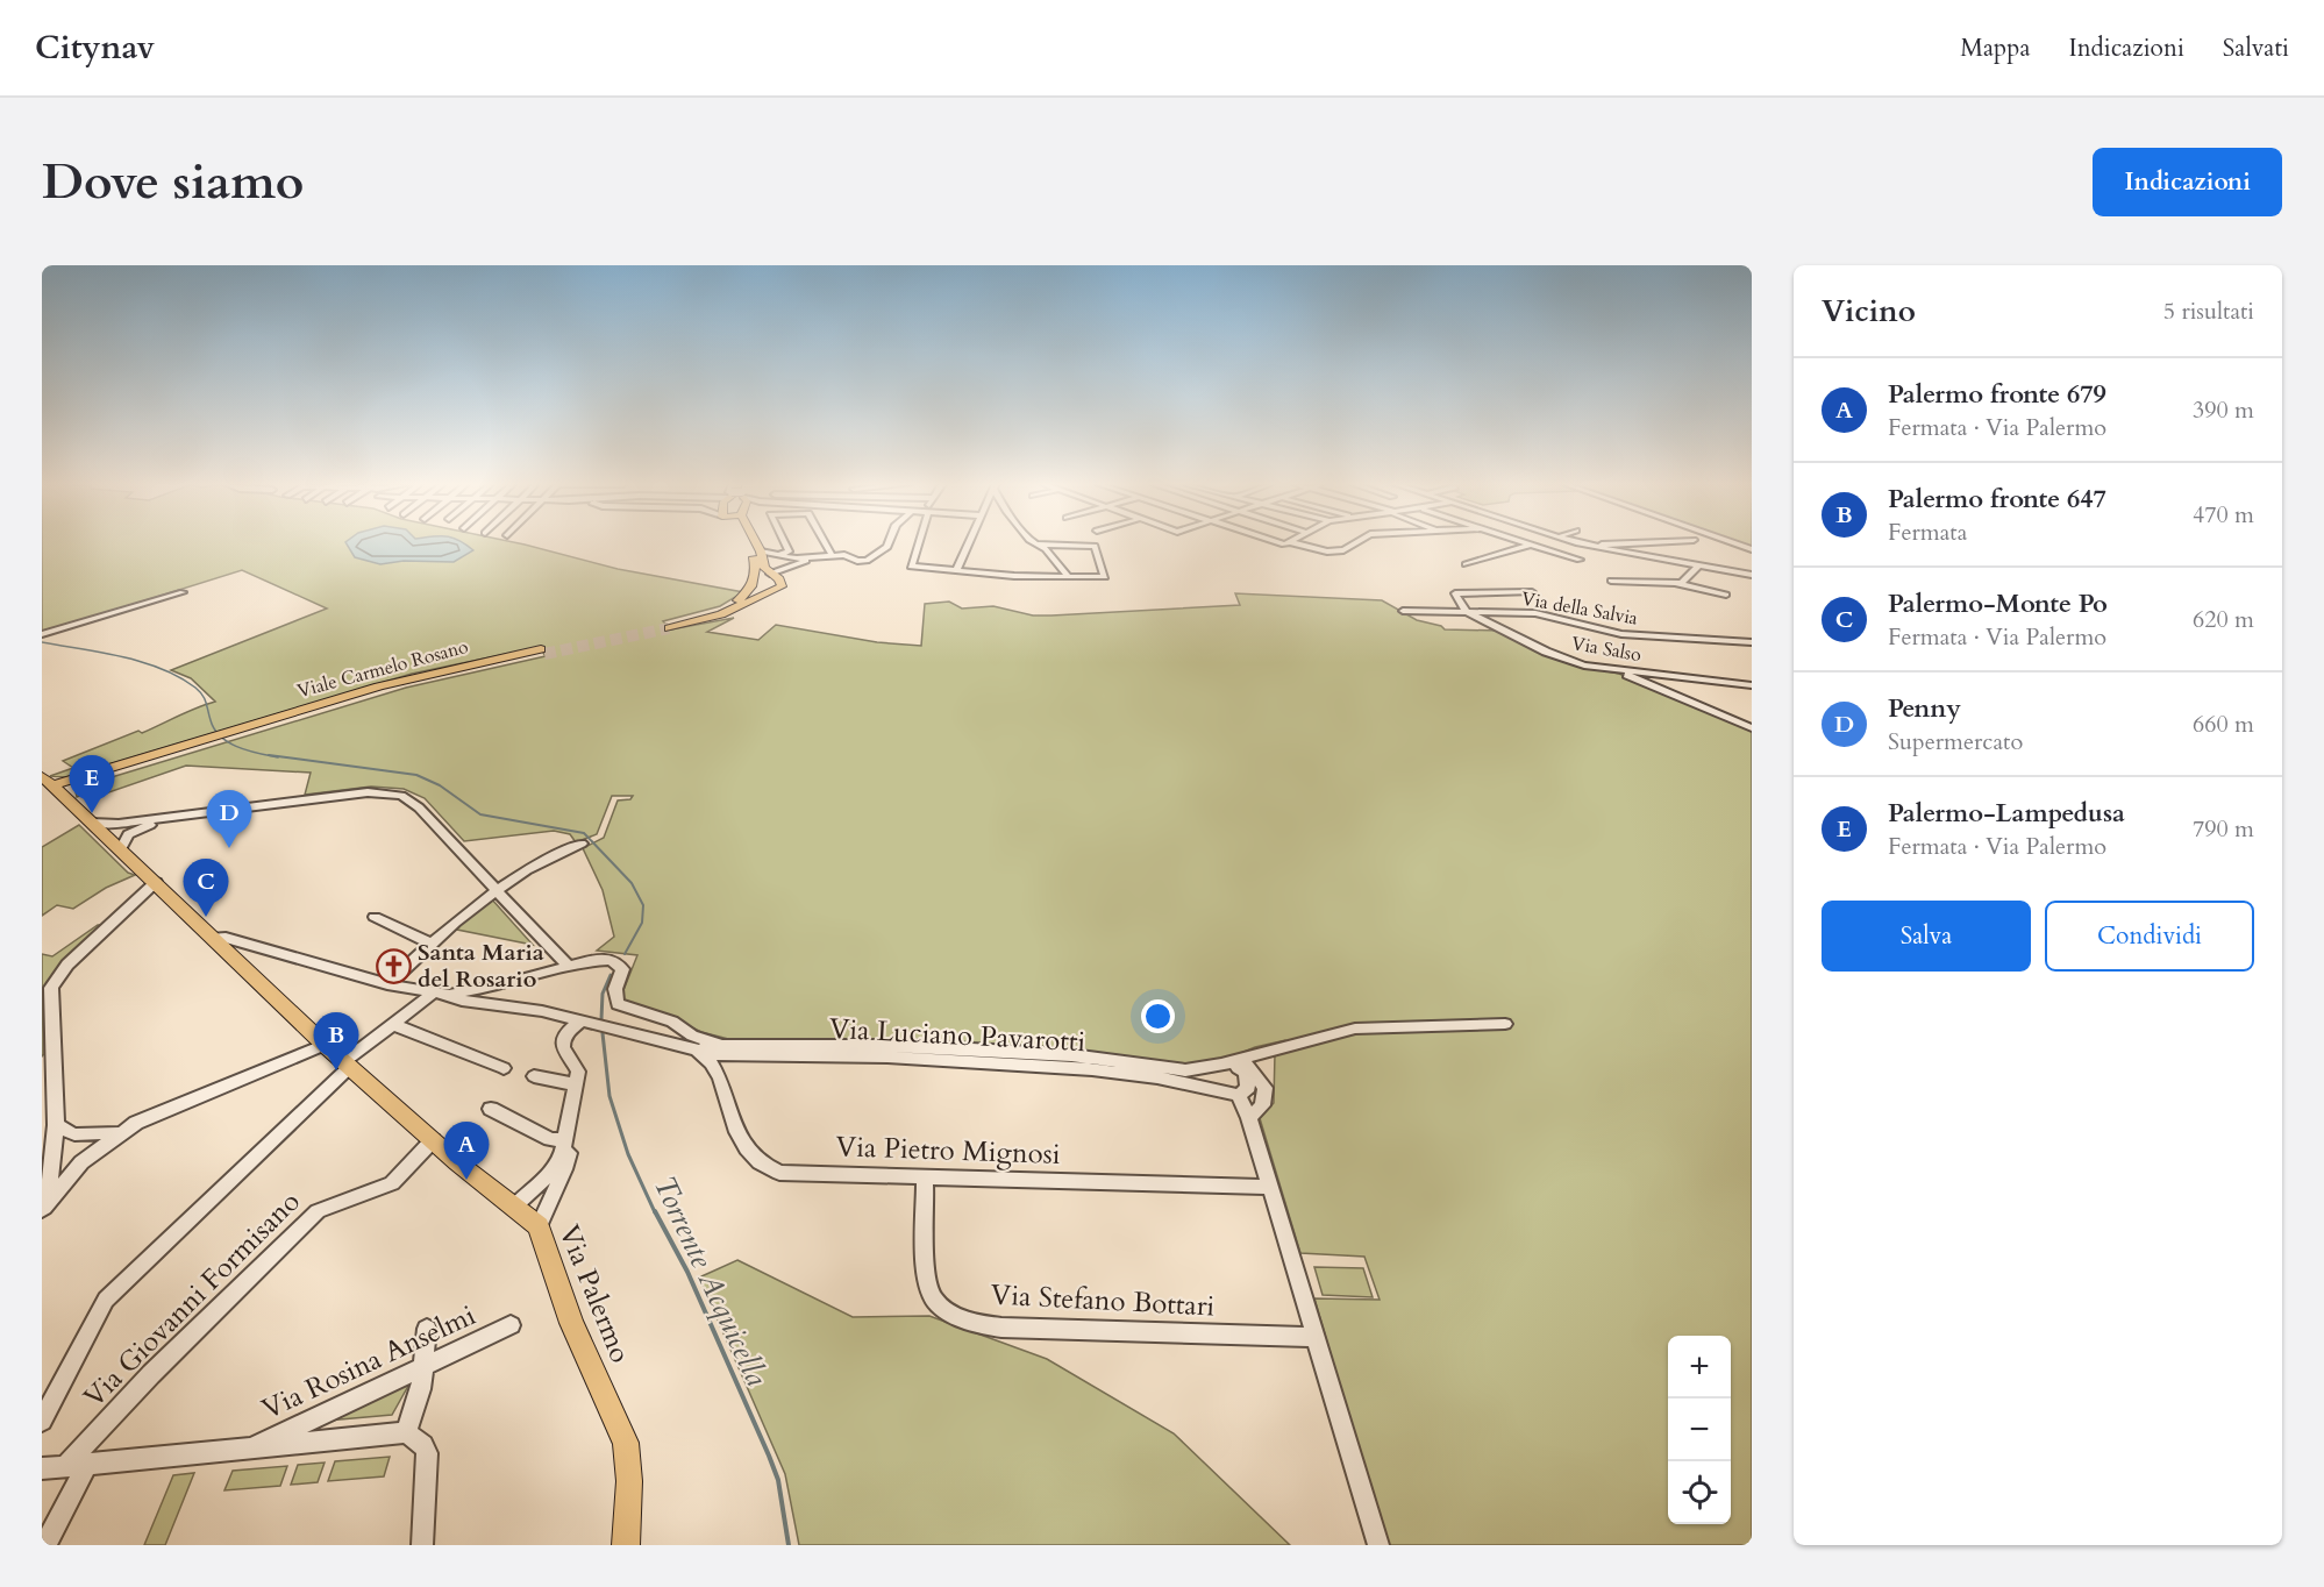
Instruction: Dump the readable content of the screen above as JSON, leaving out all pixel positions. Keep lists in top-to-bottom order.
{
  "streets": {
    "main road": ["Viale Carmelo Rosano", "Via Palermo"],
    "street": [
      "Via della Salvia",
      "Via Salso",
      "Via Luciano Pavarotti",
      "Via Pietro Mignosi",
      "Via Giovanni Formisano",
      "Via Stefano Bottari",
      "Via Rosina Anselmi"
    ]
  },
  "crossings": [
    ["Via della Salvia", "Via Salso"],
    ["Via Luciano Pavarotti", "Via Pietro Mignosi"],
    ["Via Luciano Pavarotti", "Via Palermo"],
    ["Via Pietro Mignosi", "Via Stefano Bottari"],
    ["Via Palermo", "Via Giovanni Formisano"],
    ["Via Giovanni Formisano", "Via Rosina Anselmi"]
  ],
  "water": ["Torrente Acquicella"],
  "places": {
    "church": ["Santa Maria del Rosario"]
  },
  "page": {
    "header": "Citynav",
    "nav": ["Mappa", "Indicazioni", "Salvati"],
    "buttons": [
      "Indicazioni",
      ["Salva", "Condividi"]
    ],
    "title": "Dove siamo",
    "heading": ["Vicino", "5 risultati"],
    "list": [
      {
        "mark": "A",
        "name": "Palermo fronte 679",
        "note": "Fermata · Via Palermo",
        "value": "390 m"
      },
      {
        "mark": "B",
        "name": "Palermo fronte 647",
        "note": "Fermata",
        "value": "470 m"
      },
      {
        "mark": "C",
        "name": "Palermo-Monte Po",
        "note": "Fermata · Via Palermo",
        "value": "620 m"
      },
      {
        "mark": "D",
        "name": "Penny",
        "note": "Supermercato",
        "value": "660 m"
      },
      {
        "mark": "E",
        "name": "Palermo-Lampedusa",
        "note": "Fermata · Via Palermo",
        "value": "790 m"
      }
    ],
    "pins": [
      "E",
      "D",
      "C",
      "B",
      "A"
    ],
    "map_buttons": ["+", "−"]
  }
}
